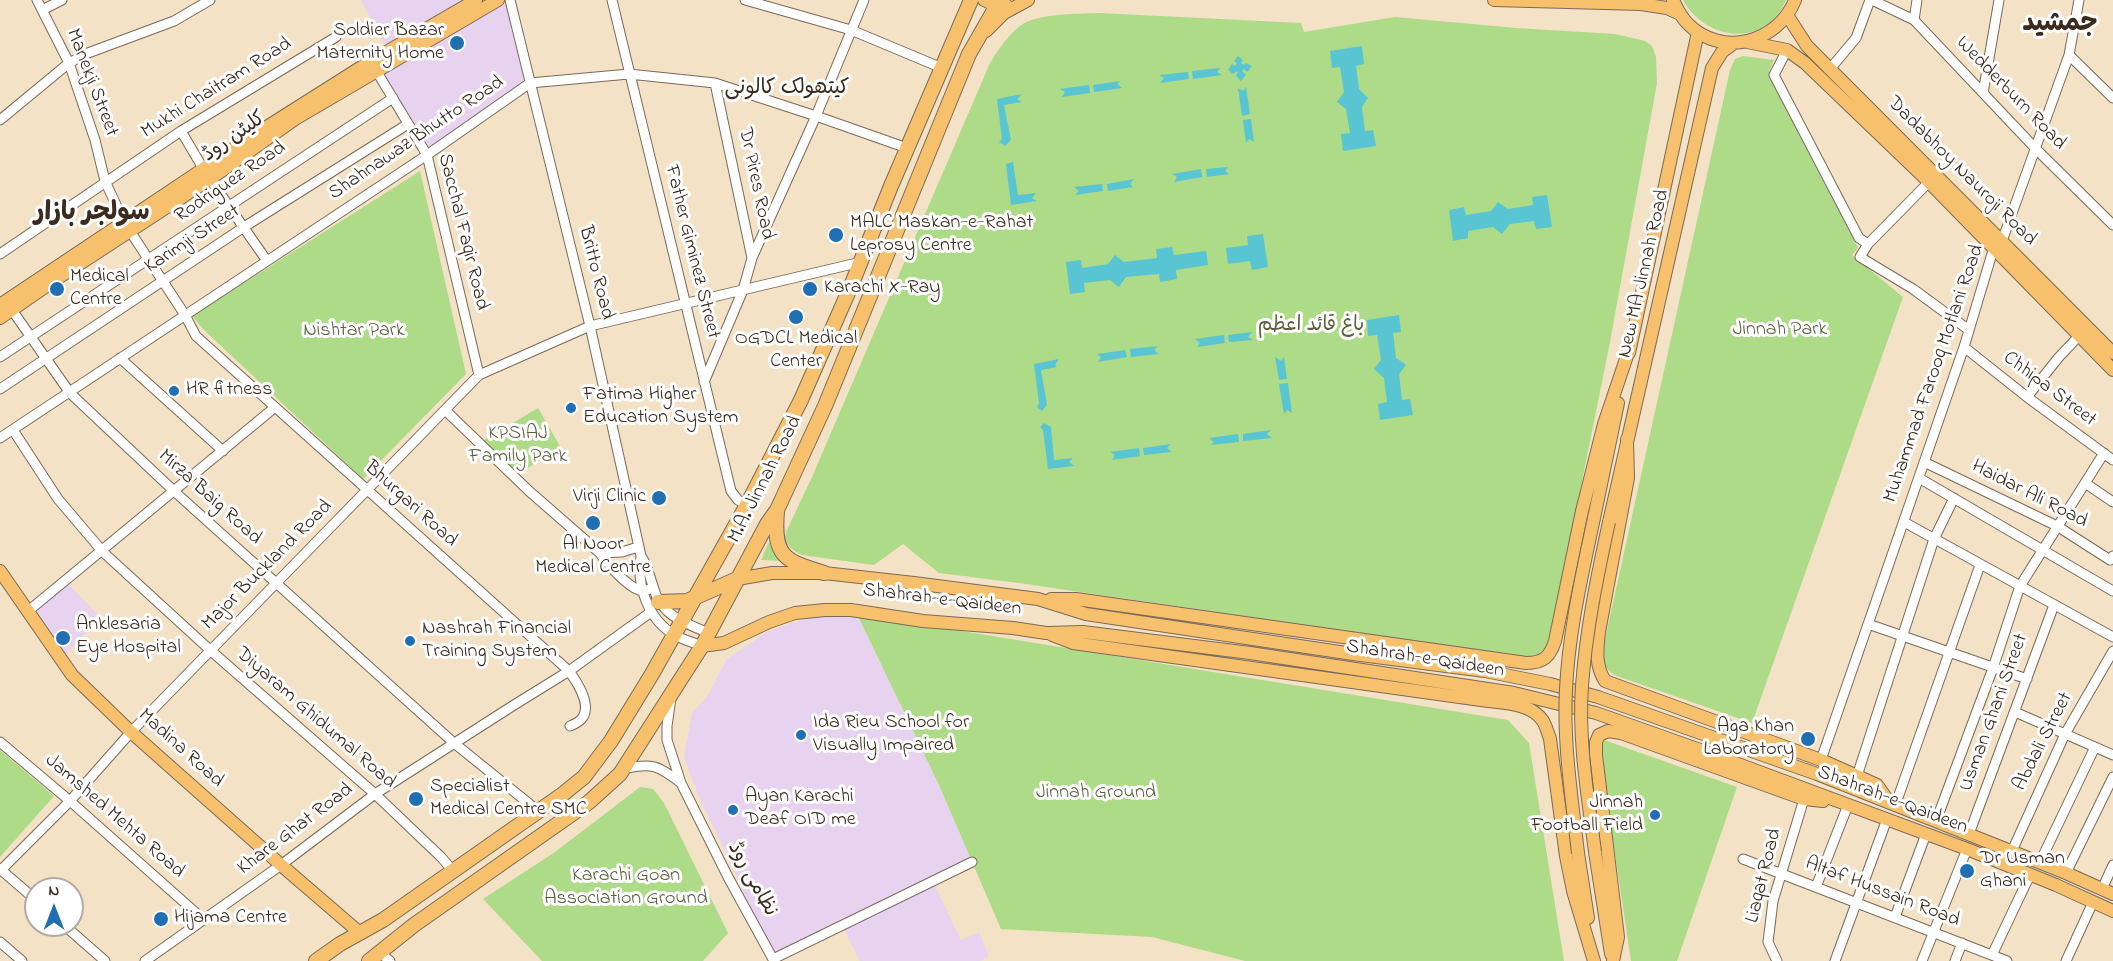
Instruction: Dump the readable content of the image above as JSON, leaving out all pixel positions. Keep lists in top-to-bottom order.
{
  "streets": {
    "highway": ["M.A. Jinnah Road"],
    "main road": [
      "کلیٹن روڈ",
      "Dadabhoy Nauroji Road",
      "New MA Jinnah Road",
      "Shahrah-e-Qaideen",
      "Madina Road"
    ],
    "street": [
      "Manekji Street",
      "Mukhi Chaitram Road",
      "Wedderburn Road",
      "Shahnawaz Bhutto Road",
      "Rodriguez Road",
      "Dr Pires Road",
      "Sacchal Faqir Road",
      "Karimji Street",
      "Father Giminez Street",
      "Britto Road",
      "Muhammad Farooq Motlani Road",
      "Chhipa Street",
      "Haidar Ali Road",
      "Mirza Baig Road",
      "Bhurgari Road",
      "Major Buckland Road",
      "Usman Ghani Street",
      "Diyaram Ghidumal Road",
      "Abdali Street",
      "Jamshed Mehta Road",
      "Khare Ghat Road",
      "Liaqat Road",
      "نظامی روڈ",
      "Altaf Hussain Road"
    ]
  },
  "crossings": [
    ["Manekji Street", "Mukhi Chaitram Road"],
    ["Manekji Street", "کلیٹن روڈ"],
    ["Manekji Street", "Rodriguez Road"],
    ["Manekji Street", "Bhurgari Road"],
    ["Wedderburn Road", "Muhammad Farooq Motlani Road"],
    ["کلیٹن روڈ", "Sacchal Faqir Road"],
    ["کلیٹن روڈ", "Mirza Baig Road"],
    ["Shahnawaz Bhutto Road", "Dr Pires Road"],
    ["Shahnawaz Bhutto Road", "Sacchal Faqir Road"],
    ["Shahnawaz Bhutto Road", "Father Giminez Street"],
    ["Shahnawaz Bhutto Road", "Britto Road"],
    ["Shahnawaz Bhutto Road", "M.A. Jinnah Road"],
    ["Shahnawaz Bhutto Road", "Mirza Baig Road"],
    ["Shahnawaz Bhutto Road", "Bhurgari Road"],
    ["Shahnawaz Bhutto Road", "Diyaram Ghidumal Road"],
    ["Dadabhoy Nauroji Road", "Muhammad Farooq Motlani Road"],
    ["Rodriguez Road", "Sacchal Faqir Road"],
    ["Rodriguez Road", "Mirza Baig Road"],
    ["Rodriguez Road", "Bhurgari Road"],
    ["Sacchal Faqir Road", "Karimji Street"],
    ["Sacchal Faqir Road", "Major Buckland Road"],
    ["Karimji Street", "Mirza Baig Road"],
    ["Karimji Street", "Bhurgari Road"],
    ["Father Giminez Street", "M.A. Jinnah Road"],
    ["Father Giminez Street", "Major Buckland Road"],
    ["Britto Road", "M.A. Jinnah Road"],
    ["Britto Road", "Major Buckland Road"],
    ["Britto Road", "Shahrah-e-Qaideen"],
    ["Britto Road", "Khare Ghat Road"],
    ["Muhammad Farooq Motlani Road", "Chhipa Street"],
    ["Muhammad Farooq Motlani Road", "Haidar Ali Road"],
    ["M.A. Jinnah Road", "Mirza Baig Road"],
    ["M.A. Jinnah Road", "Major Buckland Road"],
    ["M.A. Jinnah Road", "Shahrah-e-Qaideen"],
    ["M.A. Jinnah Road", "Diyaram Ghidumal Road"],
    ["M.A. Jinnah Road", "Madina Road"],
    ["M.A. Jinnah Road", "نظامی روڈ"],
    ["Mirza Baig Road", "Major Buckland Road"],
    ["Mirza Baig Road", "Khare Ghat Road"],
    ["Bhurgari Road", "Major Buckland Road"],
    ["Bhurgari Road", "Khare Ghat Road"],
    ["Major Buckland Road", "Diyaram Ghidumal Road"],
    ["Major Buckland Road", "Madina Road"],
    ["Major Buckland Road", "Jamshed Mehta Road"],
    ["Shahrah-e-Qaideen", "Usman Ghani Street"],
    ["Shahrah-e-Qaideen", "Abdali Street"],
    ["Diyaram Ghidumal Road", "Khare Ghat Road"],
    ["Madina Road", "Khare Ghat Road"],
    ["Jamshed Mehta Road", "Khare Ghat Road"],
    ["Liaqat Road", "Altaf Hussain Road"]
  ],
  "districts": ["جمشید", "کیتھولک کالونی", "سولجر بازار"],
  "parks": [
    "باغ قائد اعظم",
    "Jinnah Park",
    "Nishtar Park",
    "KPSIAJ Family Park",
    "Jinnah Ground",
    "Karachi Goan Association Ground"
  ],
  "places": [
    "Soldier Bazar Maternity Home",
    "MALC Maskan-e-Rahat Leprosy Centre",
    "Medical Centre",
    "Karachi X-Ray",
    "OGDCL Medical Center",
    "HR fitness",
    "Fatima Higher Education System",
    "Virji Clinic",
    "Al Noor Medical Centre",
    "Anklesaria Eye Hospital",
    "Nashrah Financial Training System",
    "Ida Rieu School for Visually Impaired",
    "Aga Khan Laboratory",
    "Specialist Medical Centre SMC",
    "Ayan Karachi Deaf OID me",
    "Jinnah Football Field",
    "Dr Usman Ghani",
    "Hijama Centre"
  ],
  "north": "top"
}
